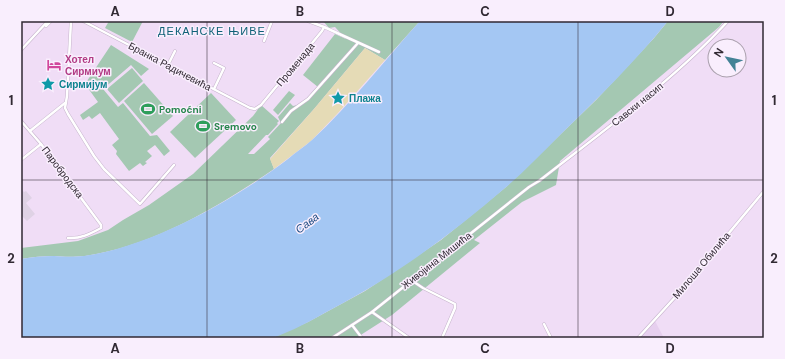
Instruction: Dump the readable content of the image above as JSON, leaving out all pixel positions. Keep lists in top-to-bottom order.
{
  "streets": {
    "street": [
      "Променада",
      "Бранка Радичевића",
      "Савски насип",
      "Паробродска",
      "Живојина Мишића",
      "Милоша Обилића"
    ]
  },
  "crossings": [
    ["Променада", "Бранка Радичевића"],
    ["Савски насип", "Живојина Мишића"]
  ],
  "districts": ["ДЕКАНСКЕ ЊИВЕ"],
  "water": ["Сава"],
  "places": {
    "hotel": ["Хотел Сирмиум"],
    "place": ["Сирмијум", "Плажа"],
    "sports": ["Pomoćni", "Sremovo"]
  },
  "north": "top left",
  "grid": {
    "columns": [
      "A",
      "B",
      "C",
      "D"
    ],
    "rows": ["1", "2"]
  }
}
